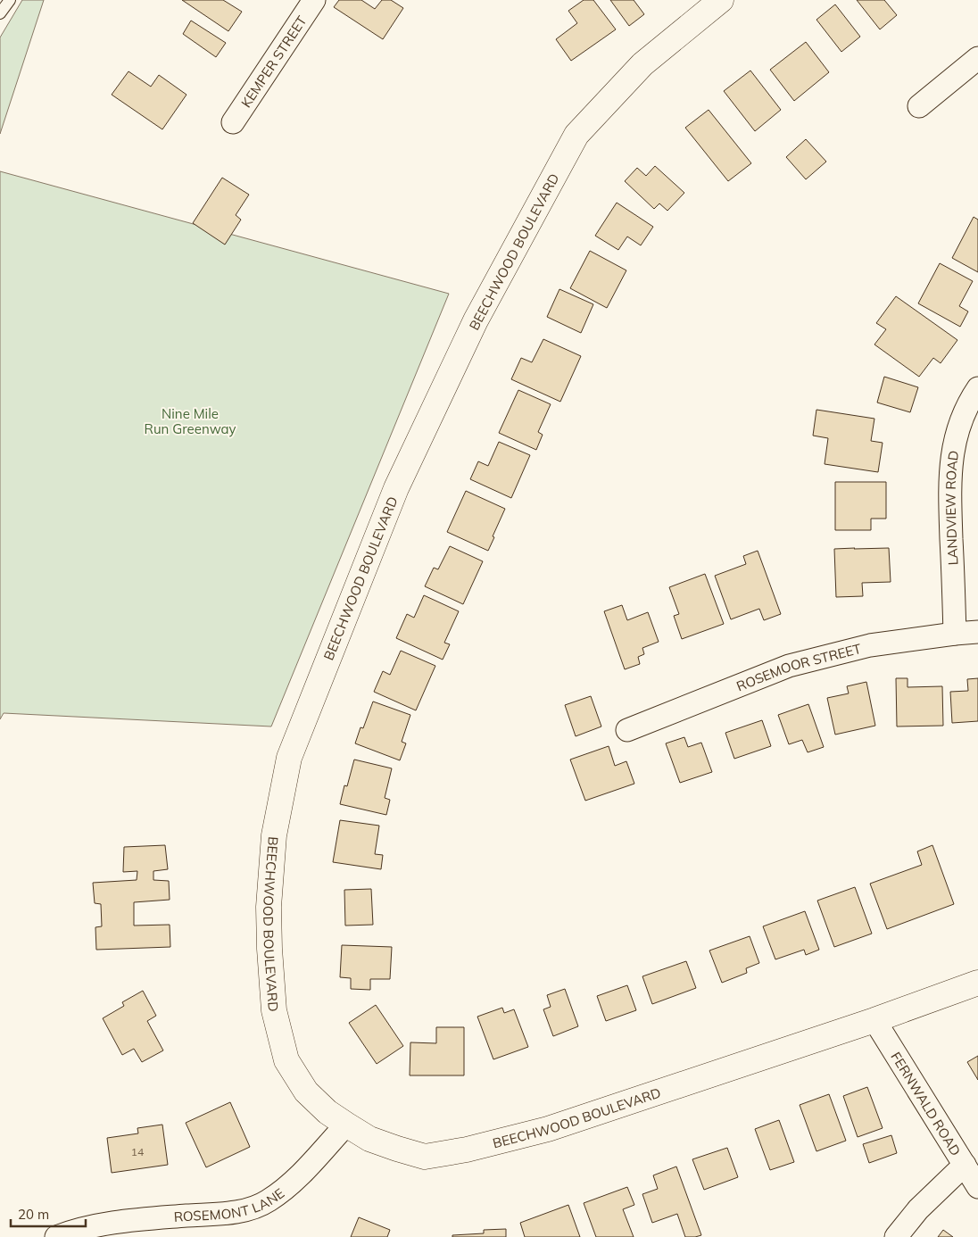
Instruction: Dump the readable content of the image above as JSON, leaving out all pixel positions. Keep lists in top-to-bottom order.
{
  "streets": {
    "street": [
      "KEMPER STREET",
      "BEECHWOOD BOULEVARD",
      "LANDVIEW ROAD",
      "ROSEMOOR STREET",
      "FERNWALD ROAD",
      "ROSEMONT LANE"
    ]
  },
  "crossings": [
    ["BEECHWOOD BOULEVARD", "FERNWALD ROAD"],
    ["BEECHWOOD BOULEVARD", "ROSEMONT LANE"],
    ["LANDVIEW ROAD", "ROSEMOOR STREET"]
  ],
  "parks": ["Nine Mile Run Greenway"],
  "house_numbers": ["14"],
  "scale_bar": "20 m"
}
